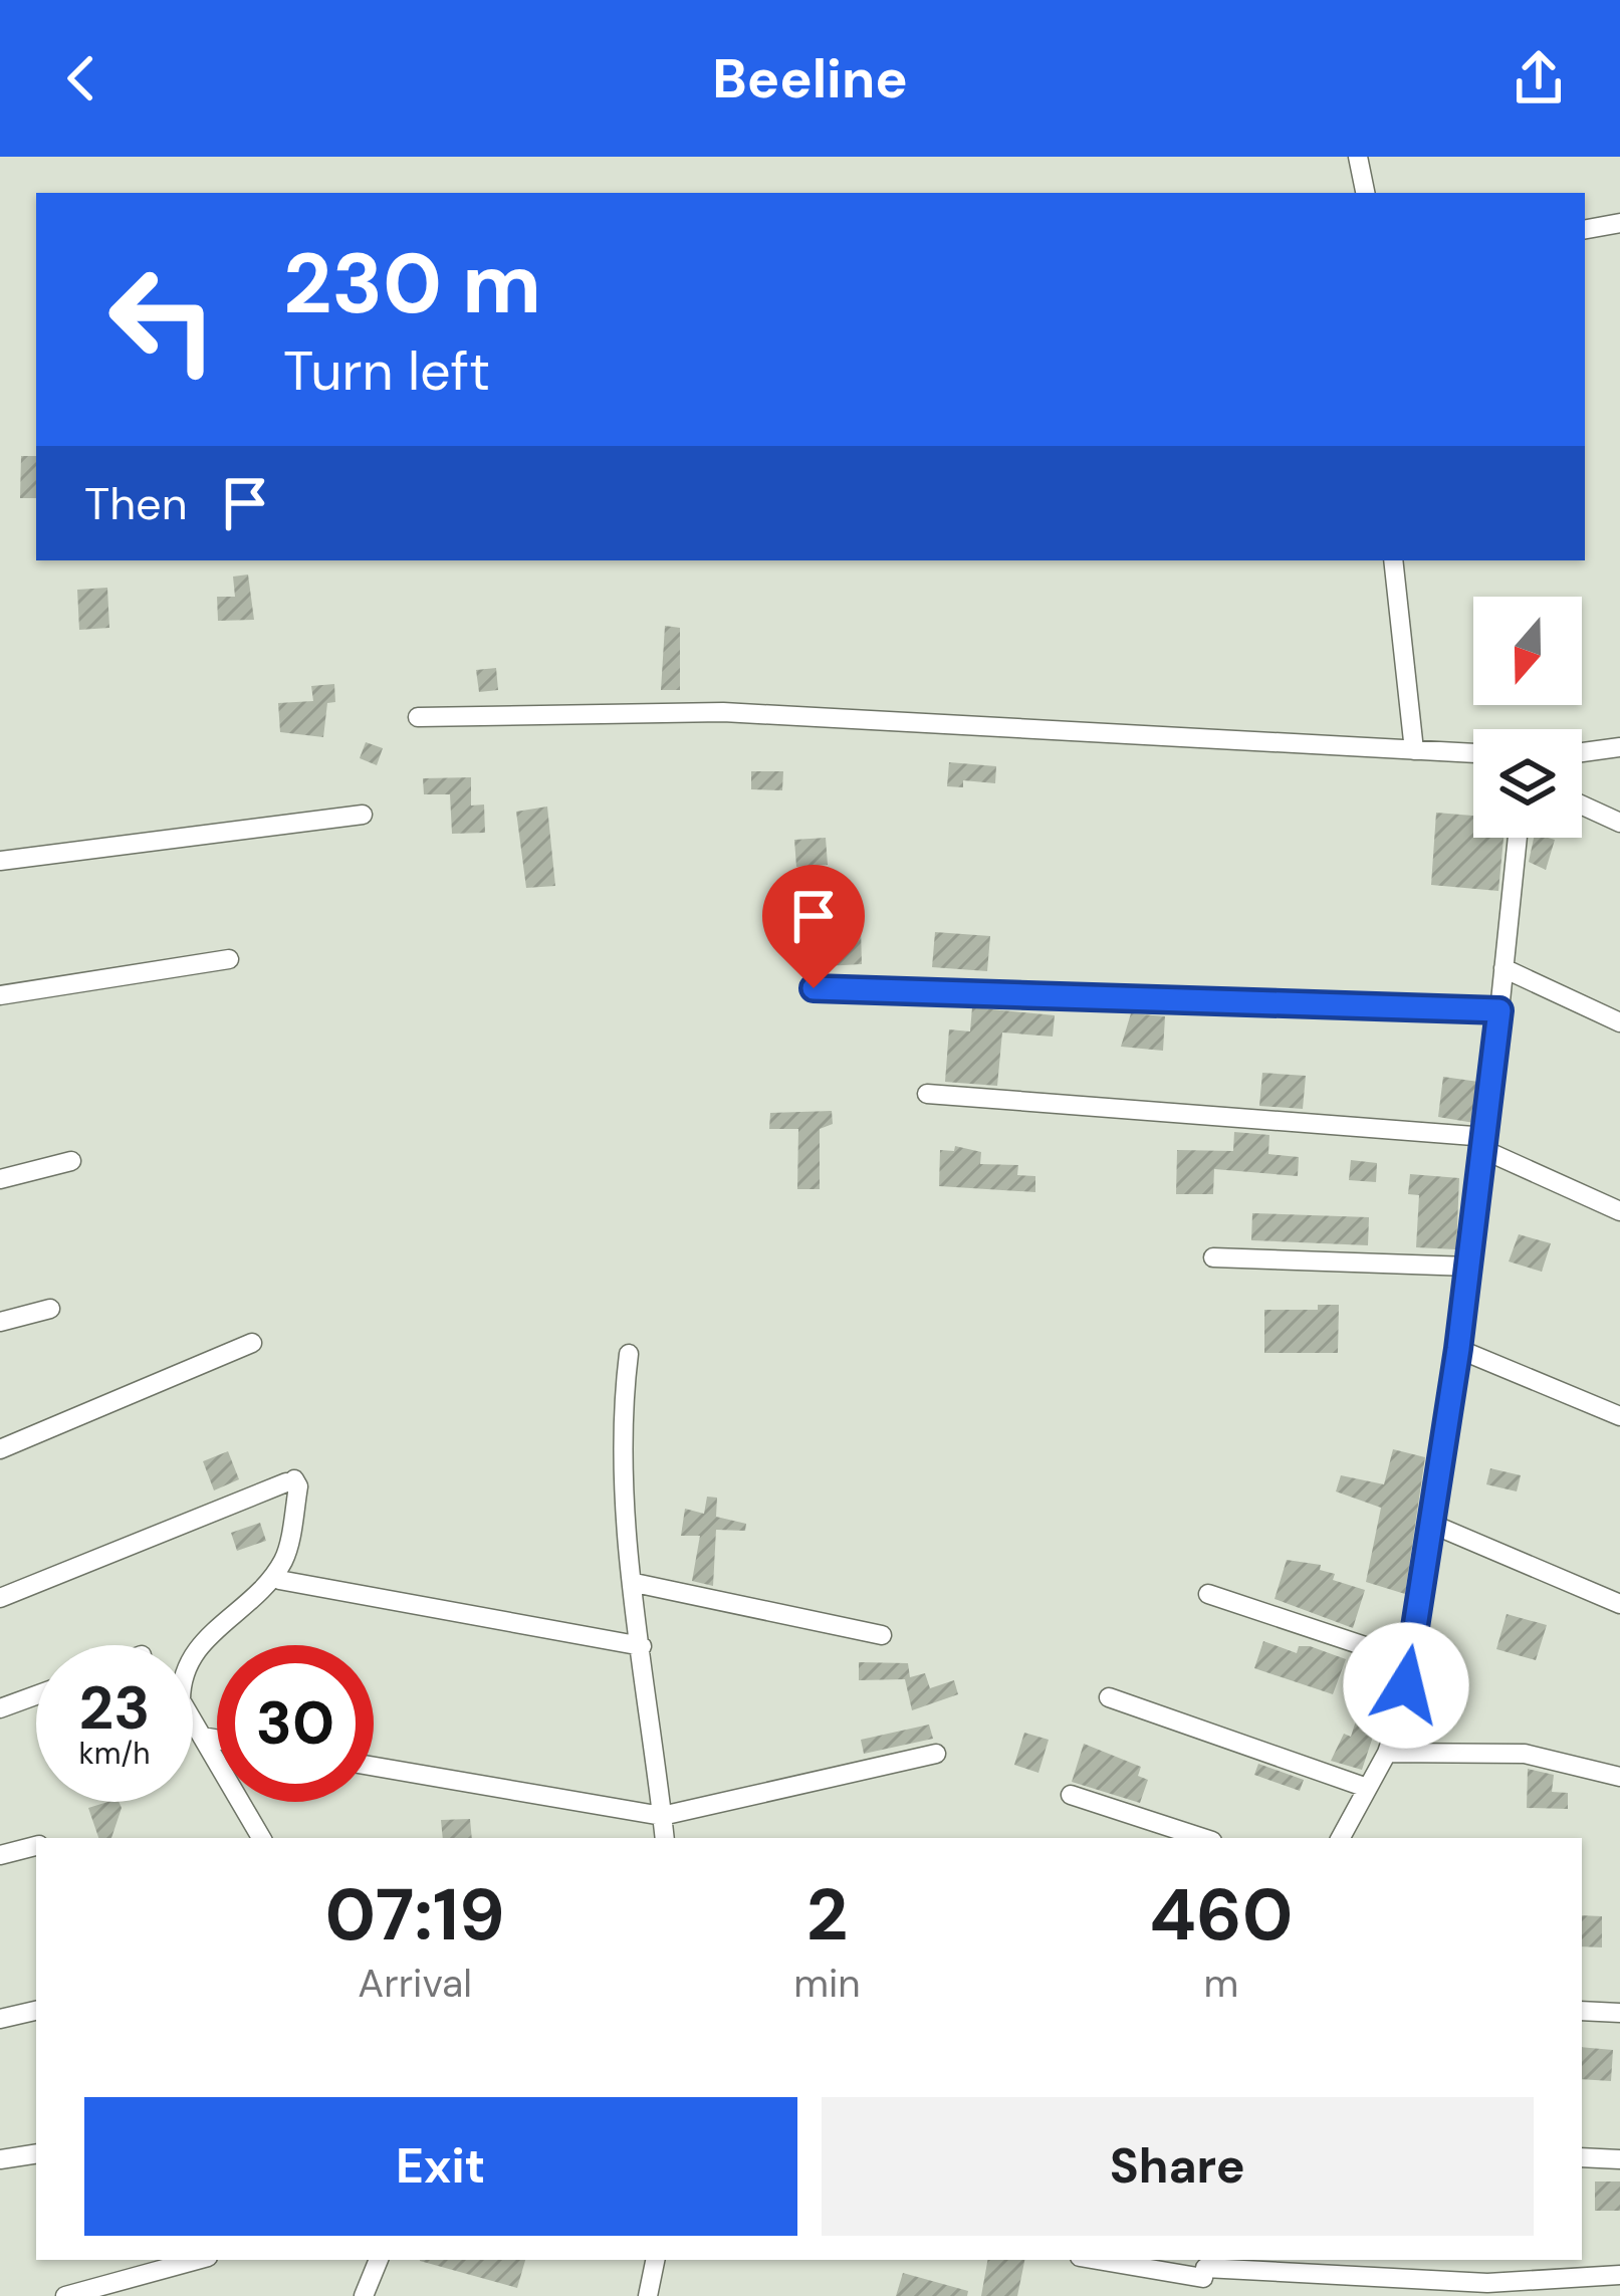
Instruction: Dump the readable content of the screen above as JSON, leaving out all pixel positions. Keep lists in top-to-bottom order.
{
  "north": "bottom",
  "page": {
    "header": "Beeline",
    "turn": ["230 m", "Turn left"],
    "then": "Then",
    "speed": "23 km/h",
    "limit": "30",
    "eta": [
      "07:19",
      "Arrival",
      "2",
      "min",
      "460",
      "m"
    ],
    "buttons": ["Exit", "Share"]
  }
}
